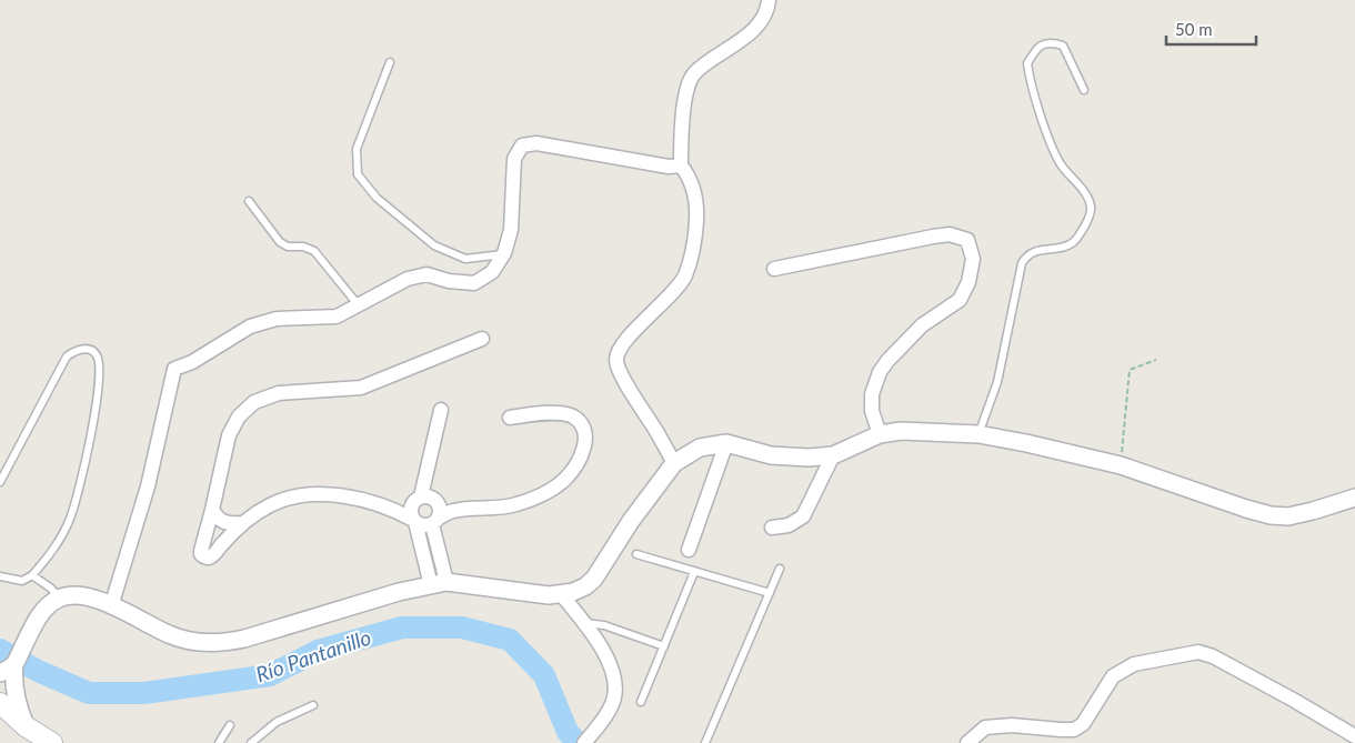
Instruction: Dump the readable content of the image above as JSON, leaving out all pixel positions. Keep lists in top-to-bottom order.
{
  "water": ["Río Pantanillo"],
  "scale_bar": "50 m"
}
